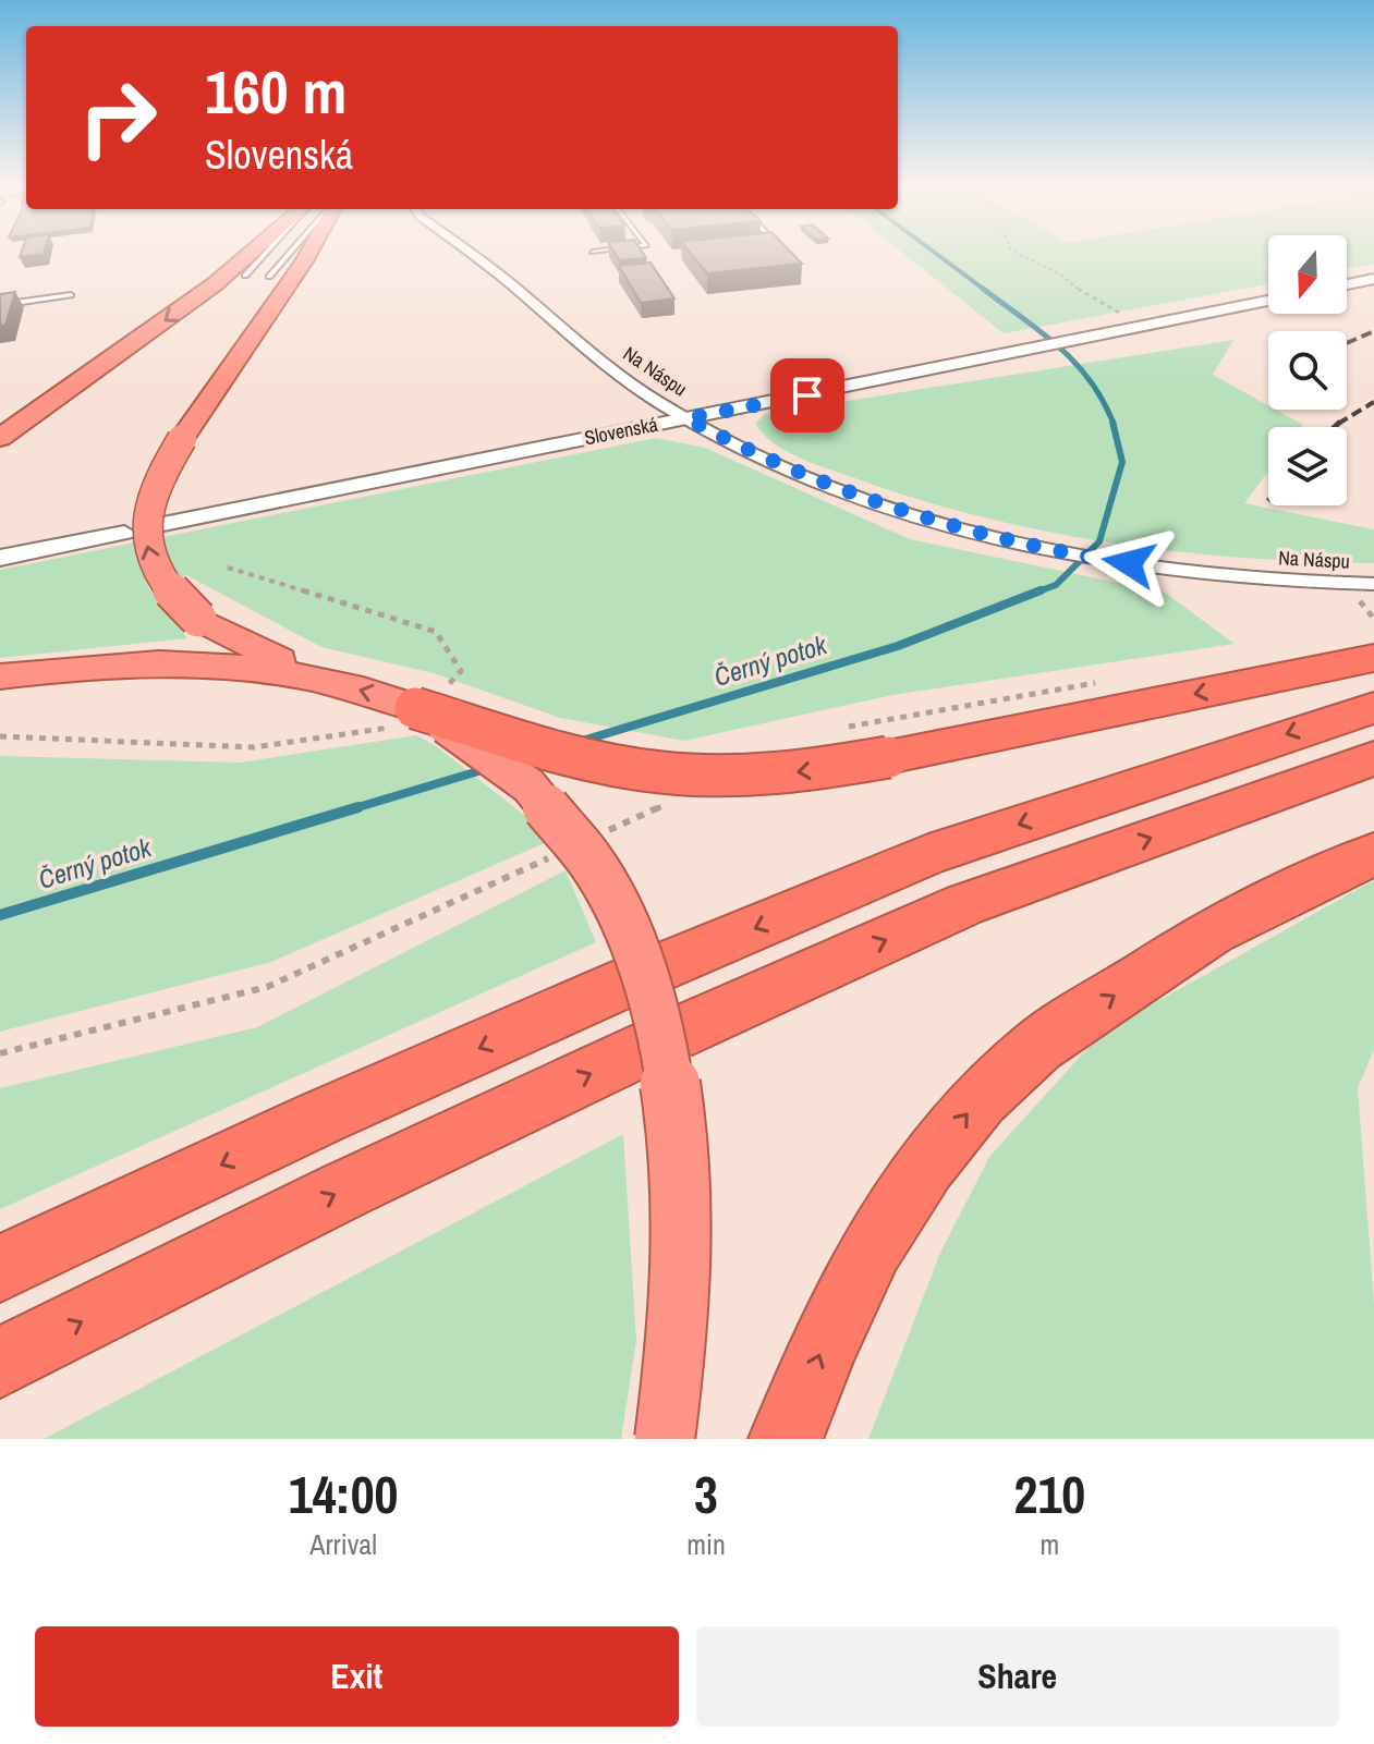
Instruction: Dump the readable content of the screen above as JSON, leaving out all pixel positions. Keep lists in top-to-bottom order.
{
  "streets": {
    "street": ["Na Náspu", "Slovenská"]
  },
  "crossings": [
    ["Na Náspu", "Slovenská"]
  ],
  "water": ["Černý potok"],
  "north": "bottom",
  "page": {
    "turn": ["160 m", "Slovenská"],
    "eta": [
      "14:00",
      "Arrival",
      "3",
      "min",
      "210",
      "m"
    ],
    "buttons": ["Exit", "Share"]
  }
}
